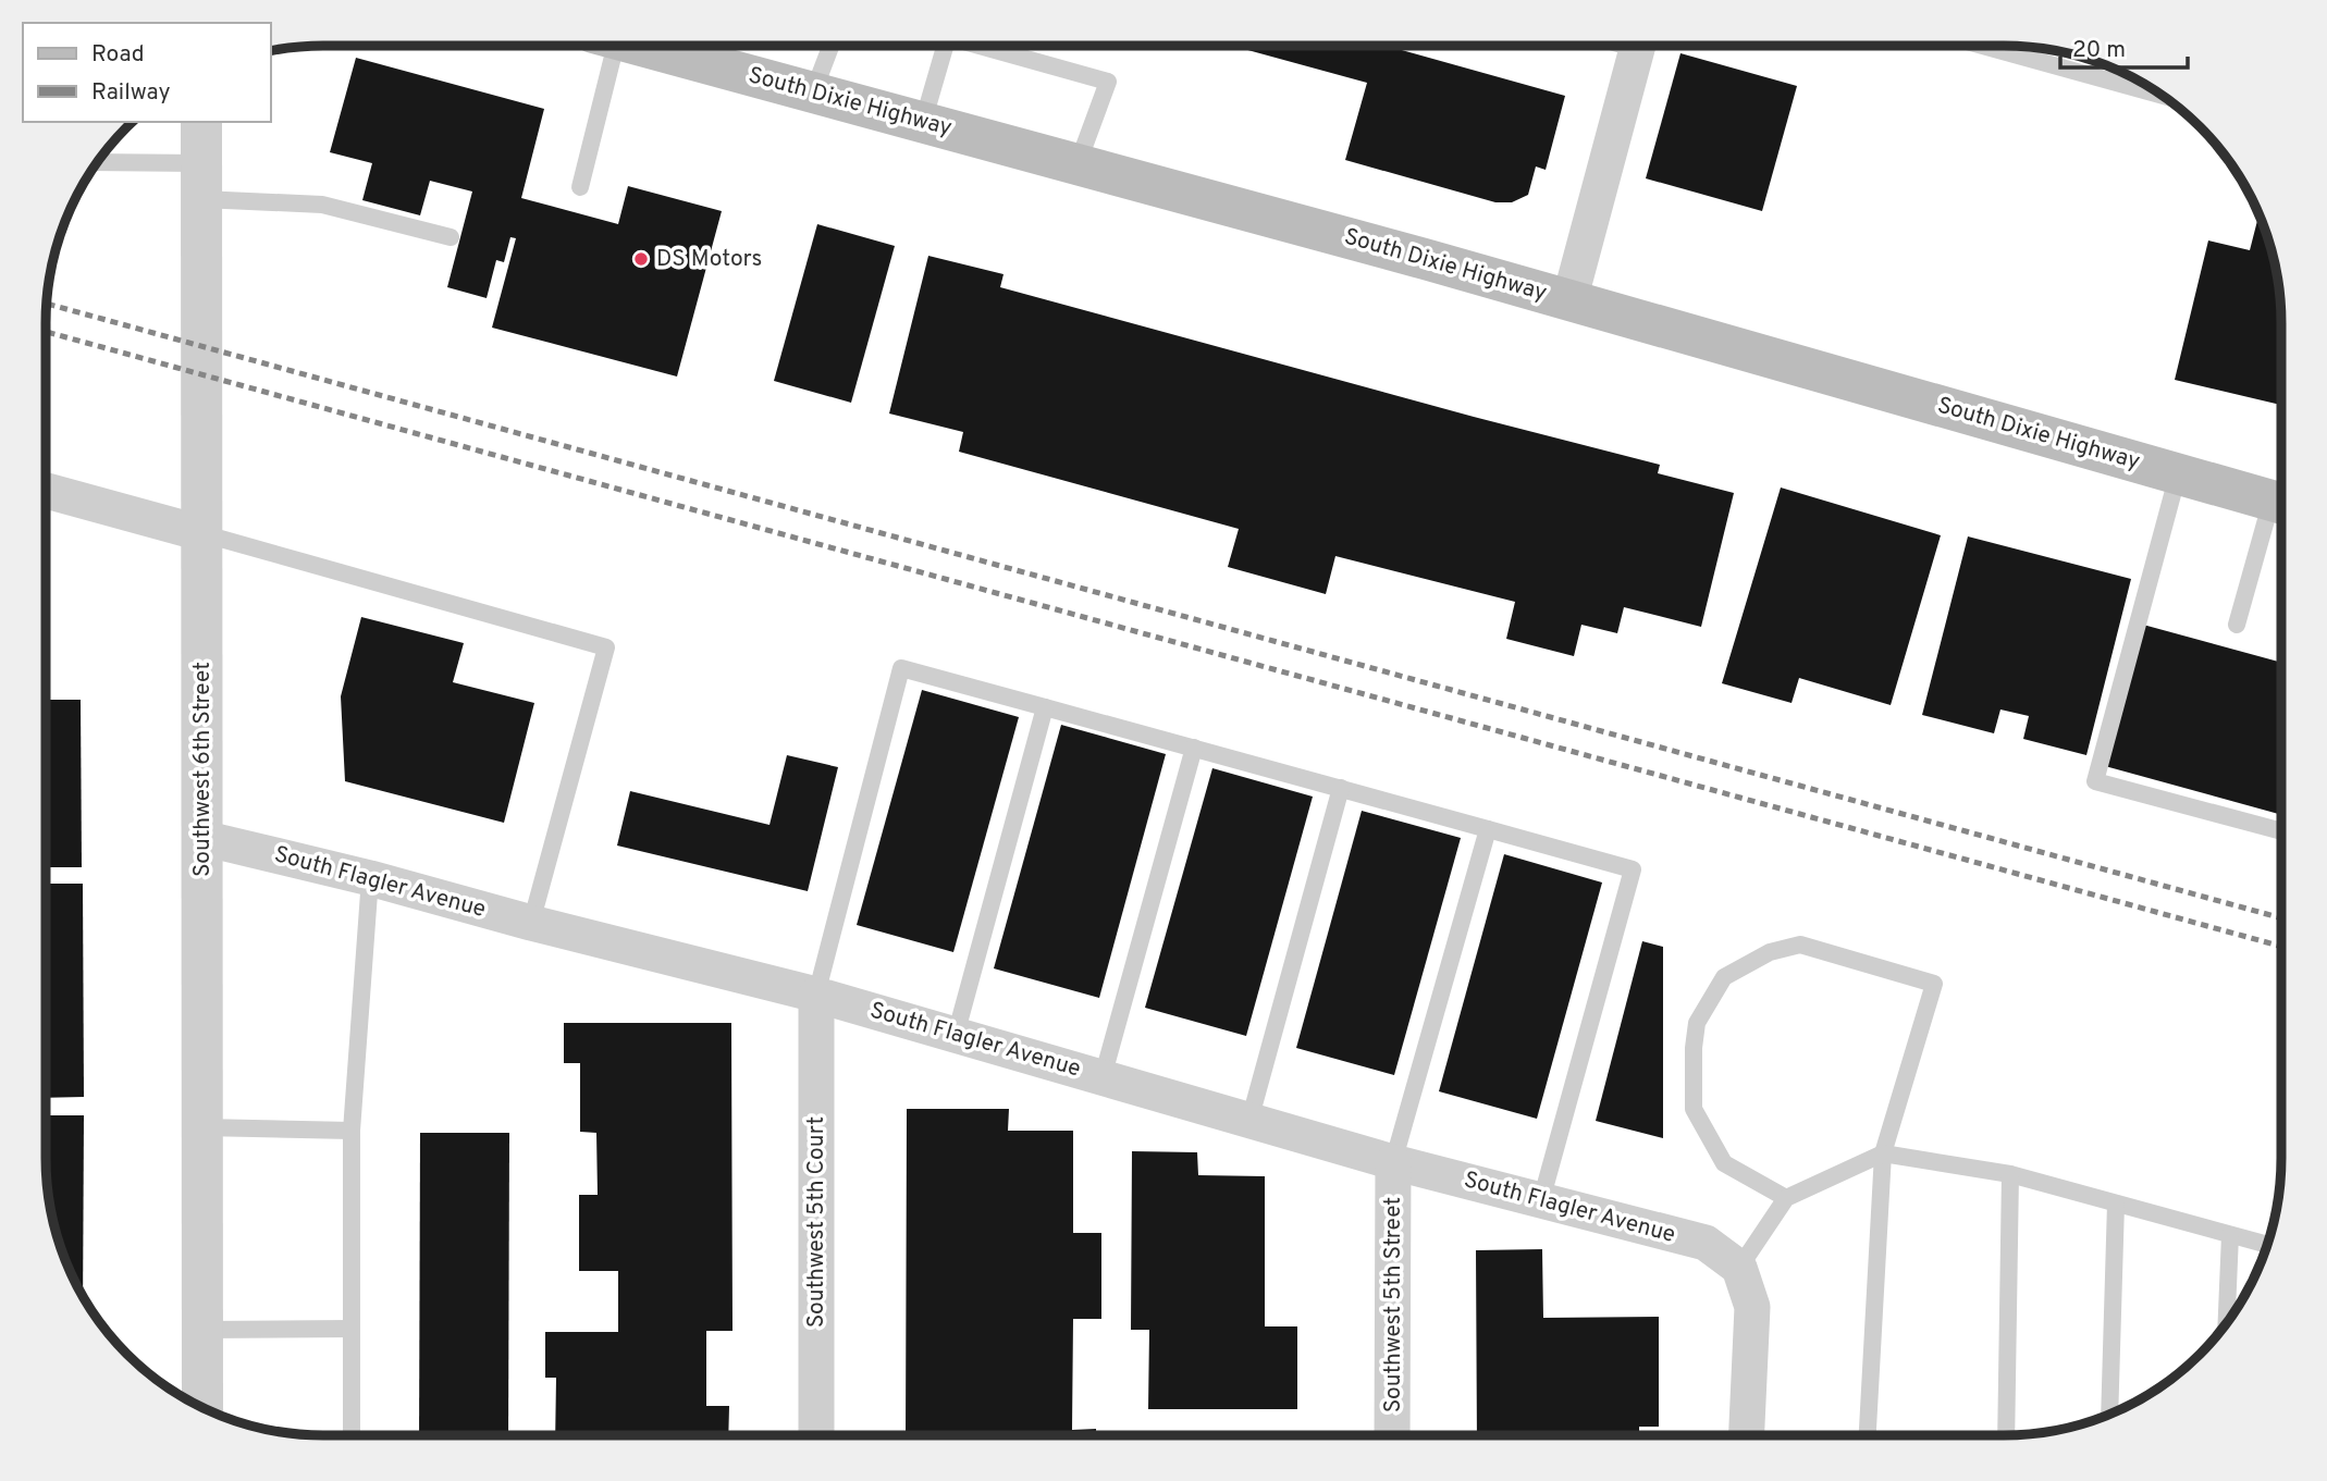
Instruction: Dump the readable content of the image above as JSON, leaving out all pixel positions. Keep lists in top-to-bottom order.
{
  "streets": {
    "main road": ["South Dixie Highway"],
    "street": [
      "Southwest 6th Street",
      "South Flagler Avenue",
      "Southwest 5th Court",
      "Southwest 5th Street"
    ]
  },
  "crossings": [
    ["Southwest 6th Street", "South Flagler Avenue"],
    ["South Flagler Avenue", "Southwest 5th Court"],
    ["South Flagler Avenue", "Southwest 5th Street"]
  ],
  "places": ["DS Motors"],
  "legend": ["Road", "Railway"],
  "scale_bar": "20 m"
}
